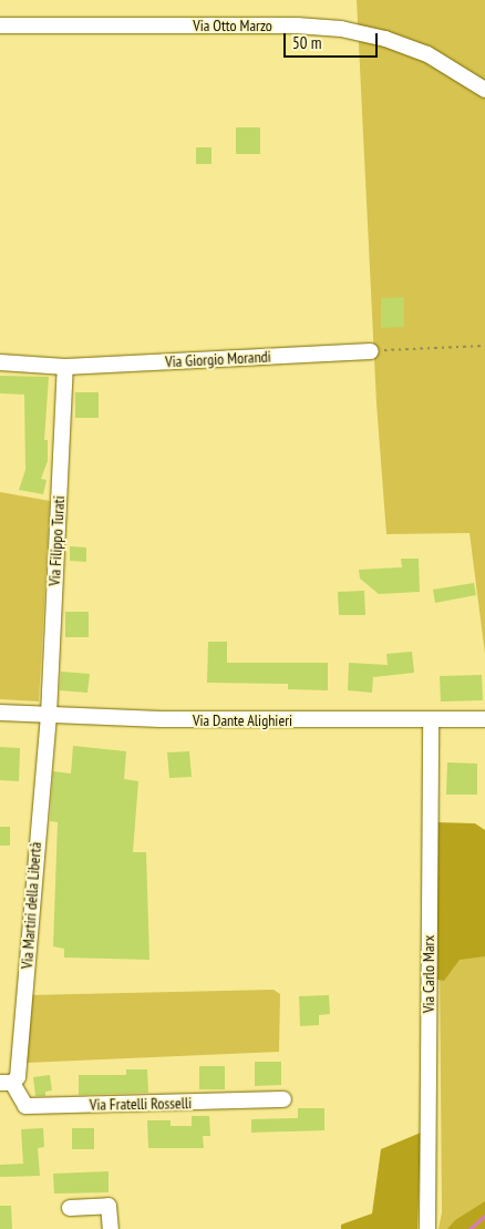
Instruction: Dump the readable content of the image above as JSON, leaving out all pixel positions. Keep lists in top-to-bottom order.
{
  "streets": {
    "street": [
      "Via Otto Marzo",
      "Via Giorgio Morandi",
      "Via Filippo Turati",
      "Via Dante Alighieri",
      "Via Martiri della Libertà",
      "Via Carlo Marx",
      "Via Fratelli Rosselli"
    ]
  },
  "crossings": [
    ["Via Giorgio Morandi", "Via Filippo Turati"],
    ["Via Filippo Turati", "Via Dante Alighieri"],
    ["Via Filippo Turati", "Via Martiri della Libertà"],
    ["Via Dante Alighieri", "Via Martiri della Libertà"],
    ["Via Dante Alighieri", "Via Carlo Marx"],
    ["Via Martiri della Libertà", "Via Fratelli Rosselli"]
  ],
  "scale_bar": "50 m"
}
